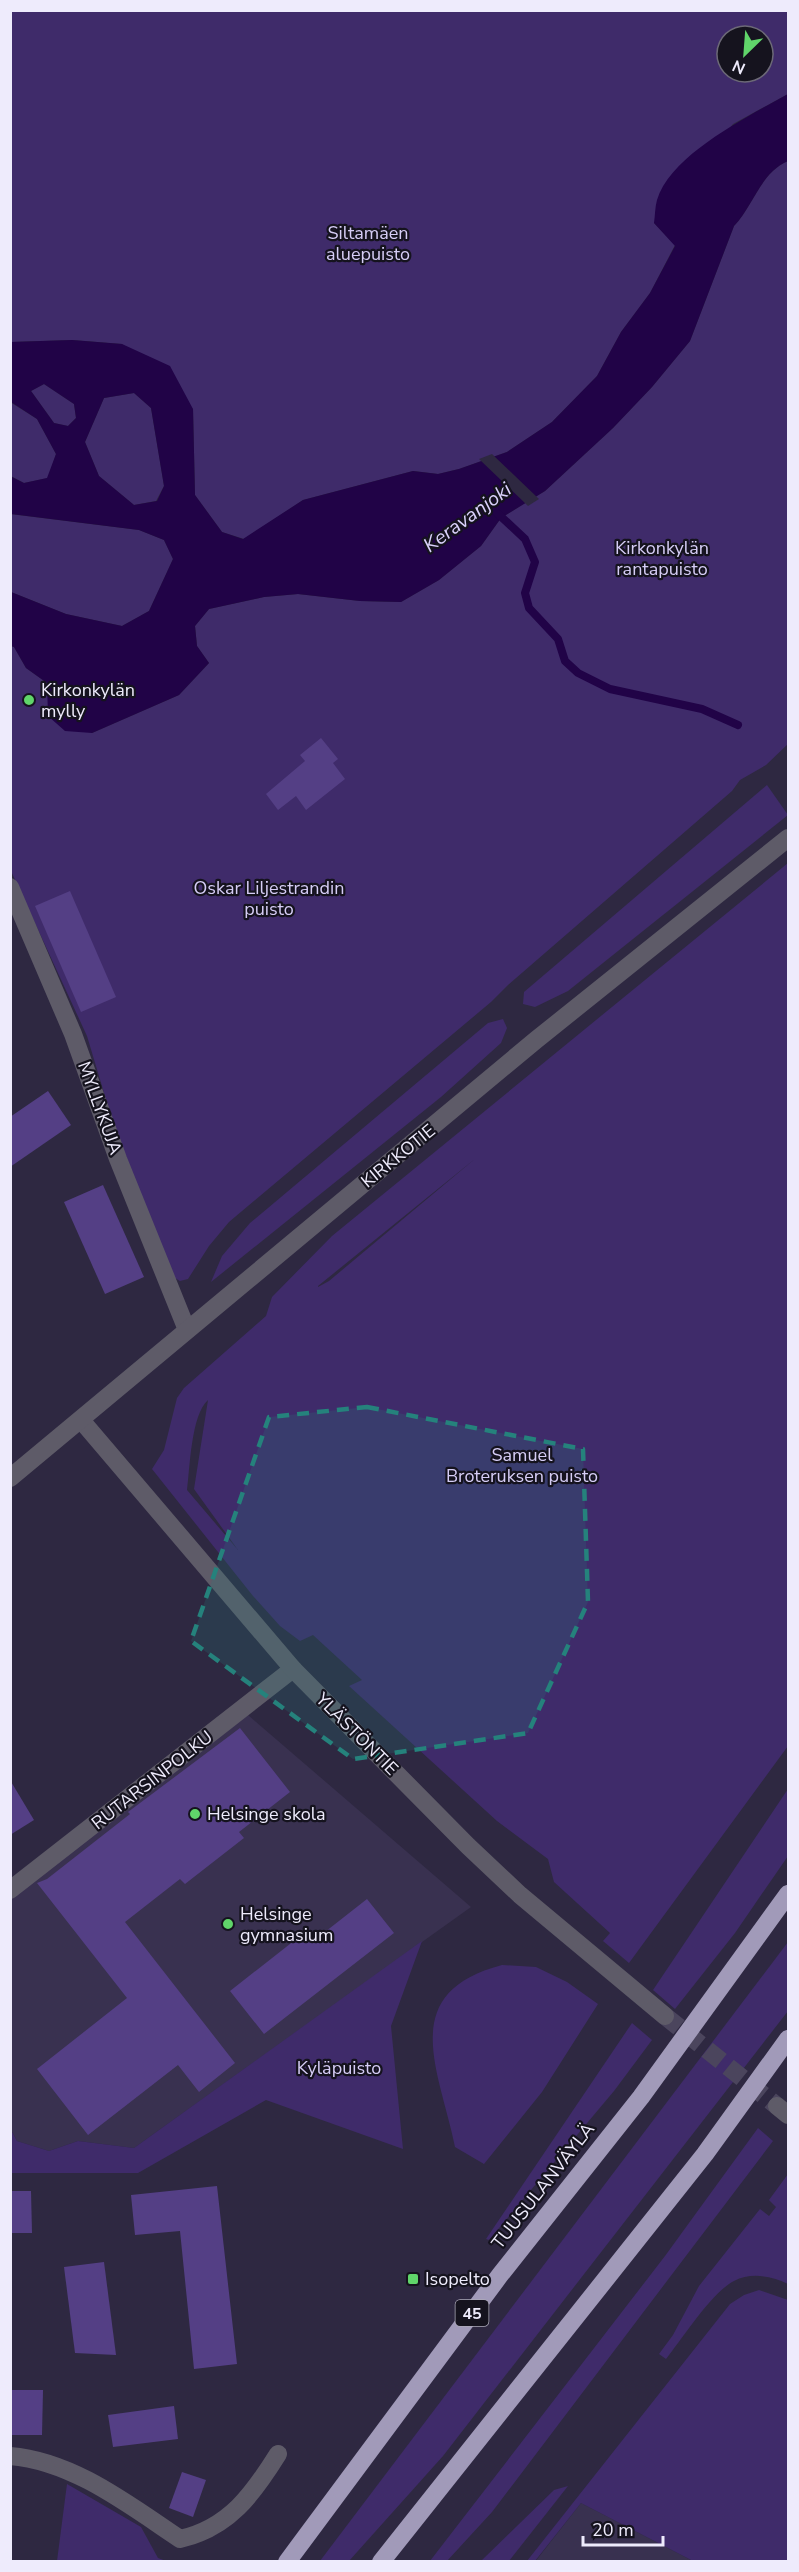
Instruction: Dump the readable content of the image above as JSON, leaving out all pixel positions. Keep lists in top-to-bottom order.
{
  "streets": {
    "highway": ["TUUSULANVÄYLÄ", "45"],
    "street": [
      "MYLLYKUJA",
      "KIRKKOTIE",
      "YLÄSTÖNTIE",
      "RUTARSINPOLKU"
    ]
  },
  "crossings": [
    ["MYLLYKUJA", "KIRKKOTIE"],
    ["KIRKKOTIE", "YLÄSTÖNTIE"],
    ["YLÄSTÖNTIE", "RUTARSINPOLKU"]
  ],
  "water": ["Keravanjoki"],
  "parks": [
    "Siltamäen aluepuisto",
    "Kirkonkylän rantapuisto",
    "Oskar Liljestrandin puisto",
    "Samuel Broteruksen puisto",
    "Kyläpuisto"
  ],
  "places": {
    "other": ["Kirkonkylän mylly", "Helsinge skola", "Helsinge gymnasium"],
    "transit": ["Isopelto"]
  },
  "scale_bar": "20 m",
  "north": "bottom left"
}
